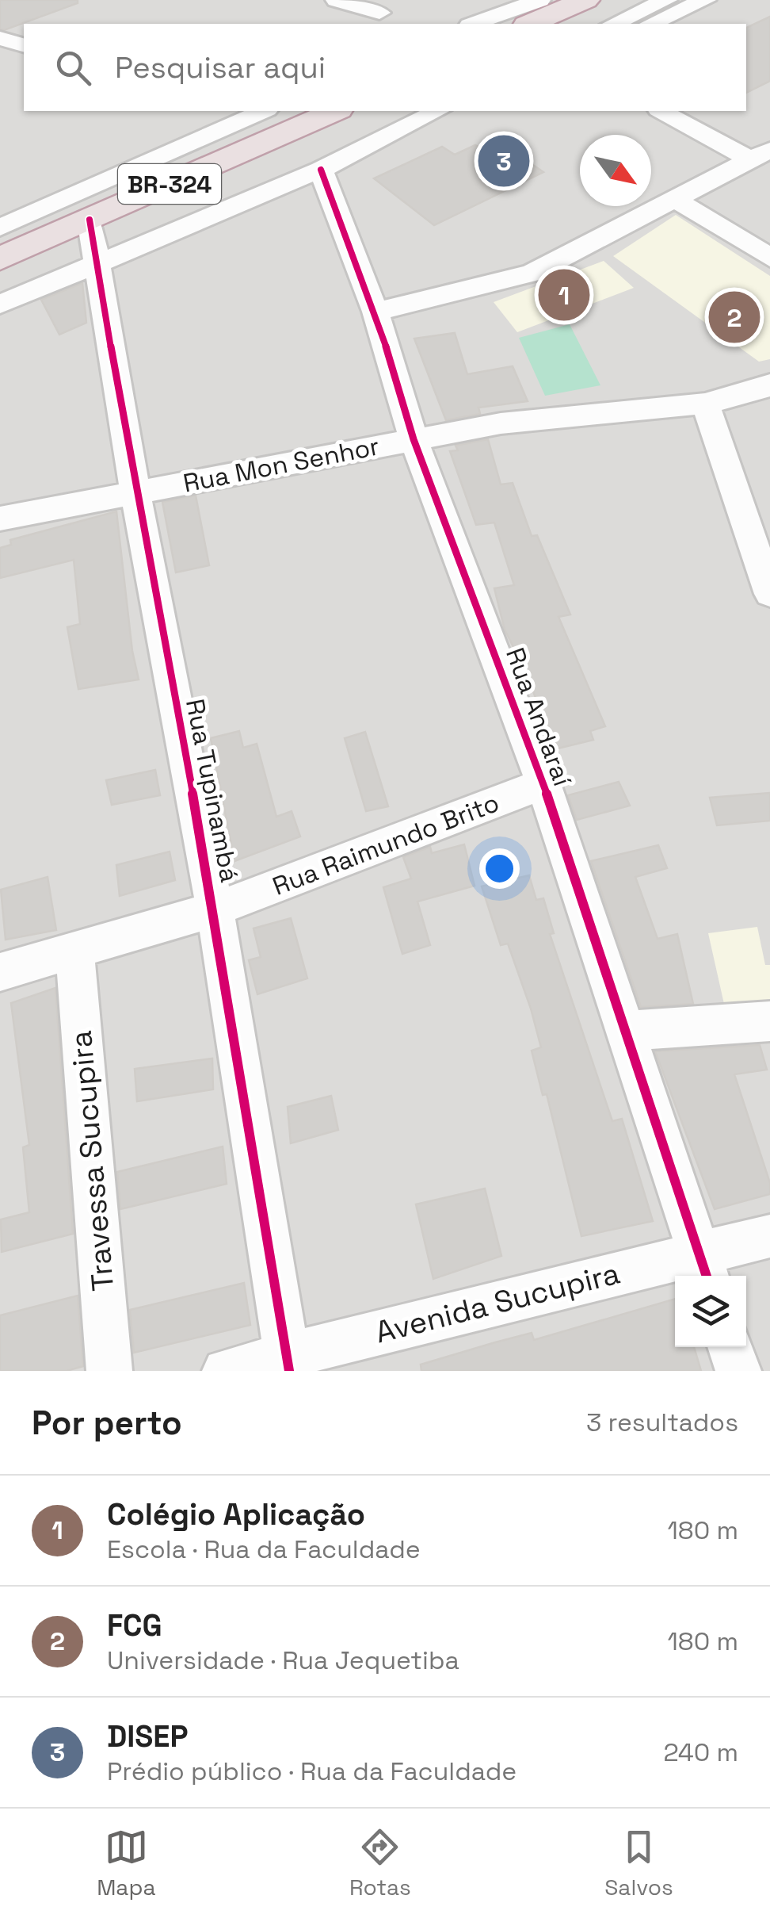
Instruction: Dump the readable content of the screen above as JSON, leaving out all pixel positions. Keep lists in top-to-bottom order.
{
  "streets": {
    "highway": ["BR-324"],
    "street": [
      "Rua Mon Senhor",
      "Rua Andaraí",
      "Rua Tupinambá",
      "Rua Raimundo Brito",
      "Travessa Sucupira",
      "Avenida Sucupira"
    ]
  },
  "crossings": [
    ["BR-324", "Rua Tupinambá"],
    ["Rua Mon Senhor", "Rua Andaraí"],
    ["Rua Mon Senhor", "Rua Tupinambá"],
    ["Rua Andaraí", "Rua Raimundo Brito"],
    ["Rua Andaraí", "Avenida Sucupira"],
    ["Rua Tupinambá", "Rua Raimundo Brito"],
    ["Rua Tupinambá", "Avenida Sucupira"],
    ["Rua Raimundo Brito", "Travessa Sucupira"]
  ],
  "north": "bottom right",
  "page": {
    "search": "Pesquisar aqui",
    "pins": ["3", "1", "2"],
    "heading": ["Por perto", "3 resultados"],
    "list": [
      {
        "mark": "1",
        "name": "Colégio Aplicação",
        "note": "Escola · Rua da Faculdade",
        "value": "180 m"
      },
      {
        "mark": "2",
        "name": "FCG",
        "note": "Universidade · Rua Jequetiba",
        "value": "180 m"
      },
      {
        "mark": "3",
        "name": "DISEP",
        "note": "Prédio público · Rua da Faculdade",
        "value": "240 m"
      }
    ],
    "nav": ["Mapa", "Rotas", "Salvos"]
  }
}
